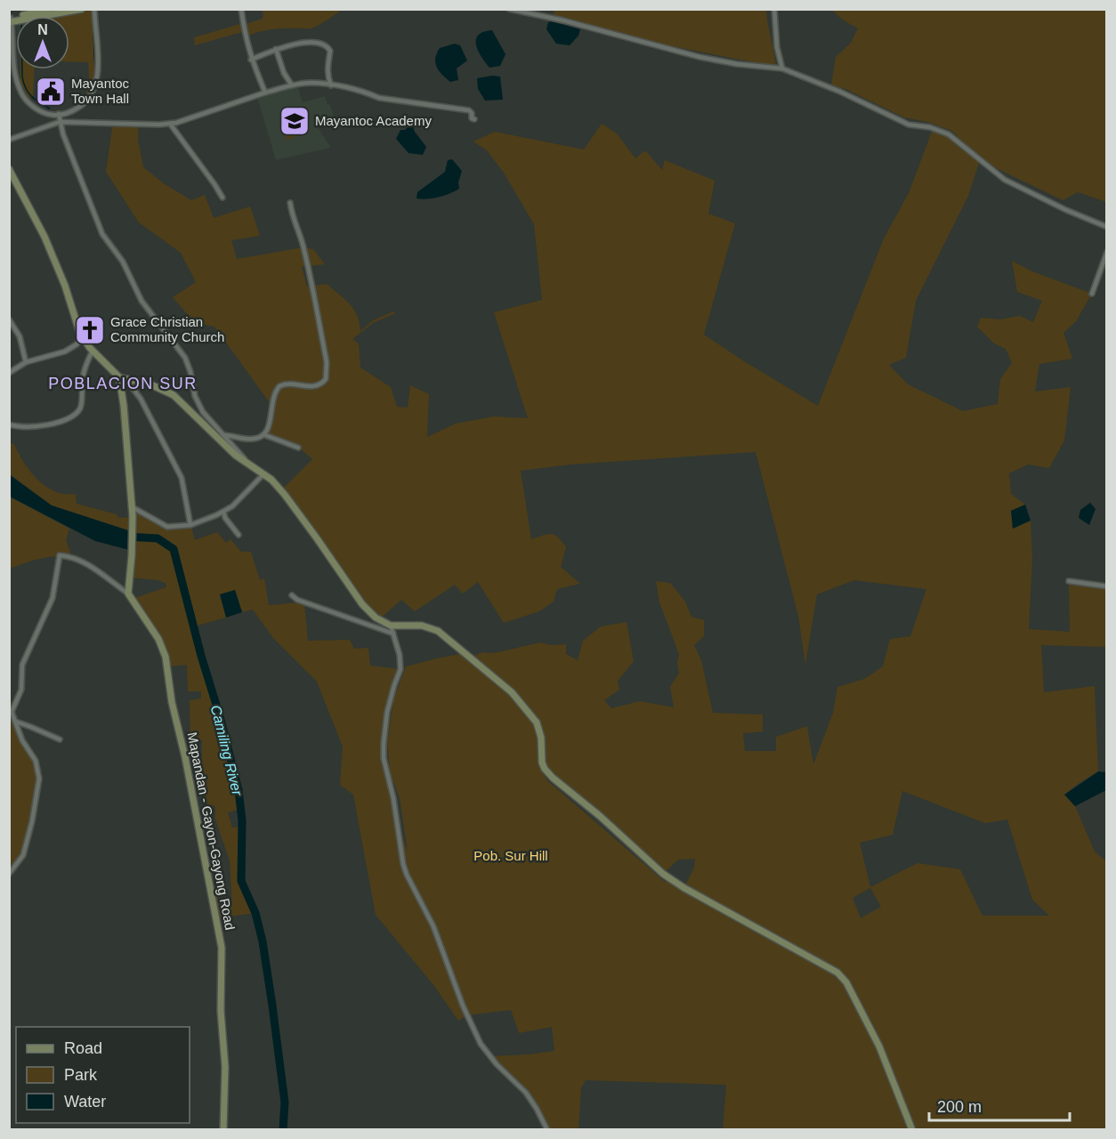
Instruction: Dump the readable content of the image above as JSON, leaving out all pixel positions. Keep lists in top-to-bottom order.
{
  "streets": {
    "main road": ["Mapandan - Gayon-Gayong Road"]
  },
  "districts": ["POBLACION SUR"],
  "water": ["Camiling River"],
  "parks": ["Pob. Sur Hill"],
  "places": {
    "public building": ["Mayantoc Town Hall"],
    "school or university": ["Mayantoc Academy"],
    "church": ["Grace Christian Community Church"]
  },
  "legend": ["Road", "Park", "Water"],
  "scale_bar": "200 m",
  "north": "top"
}
